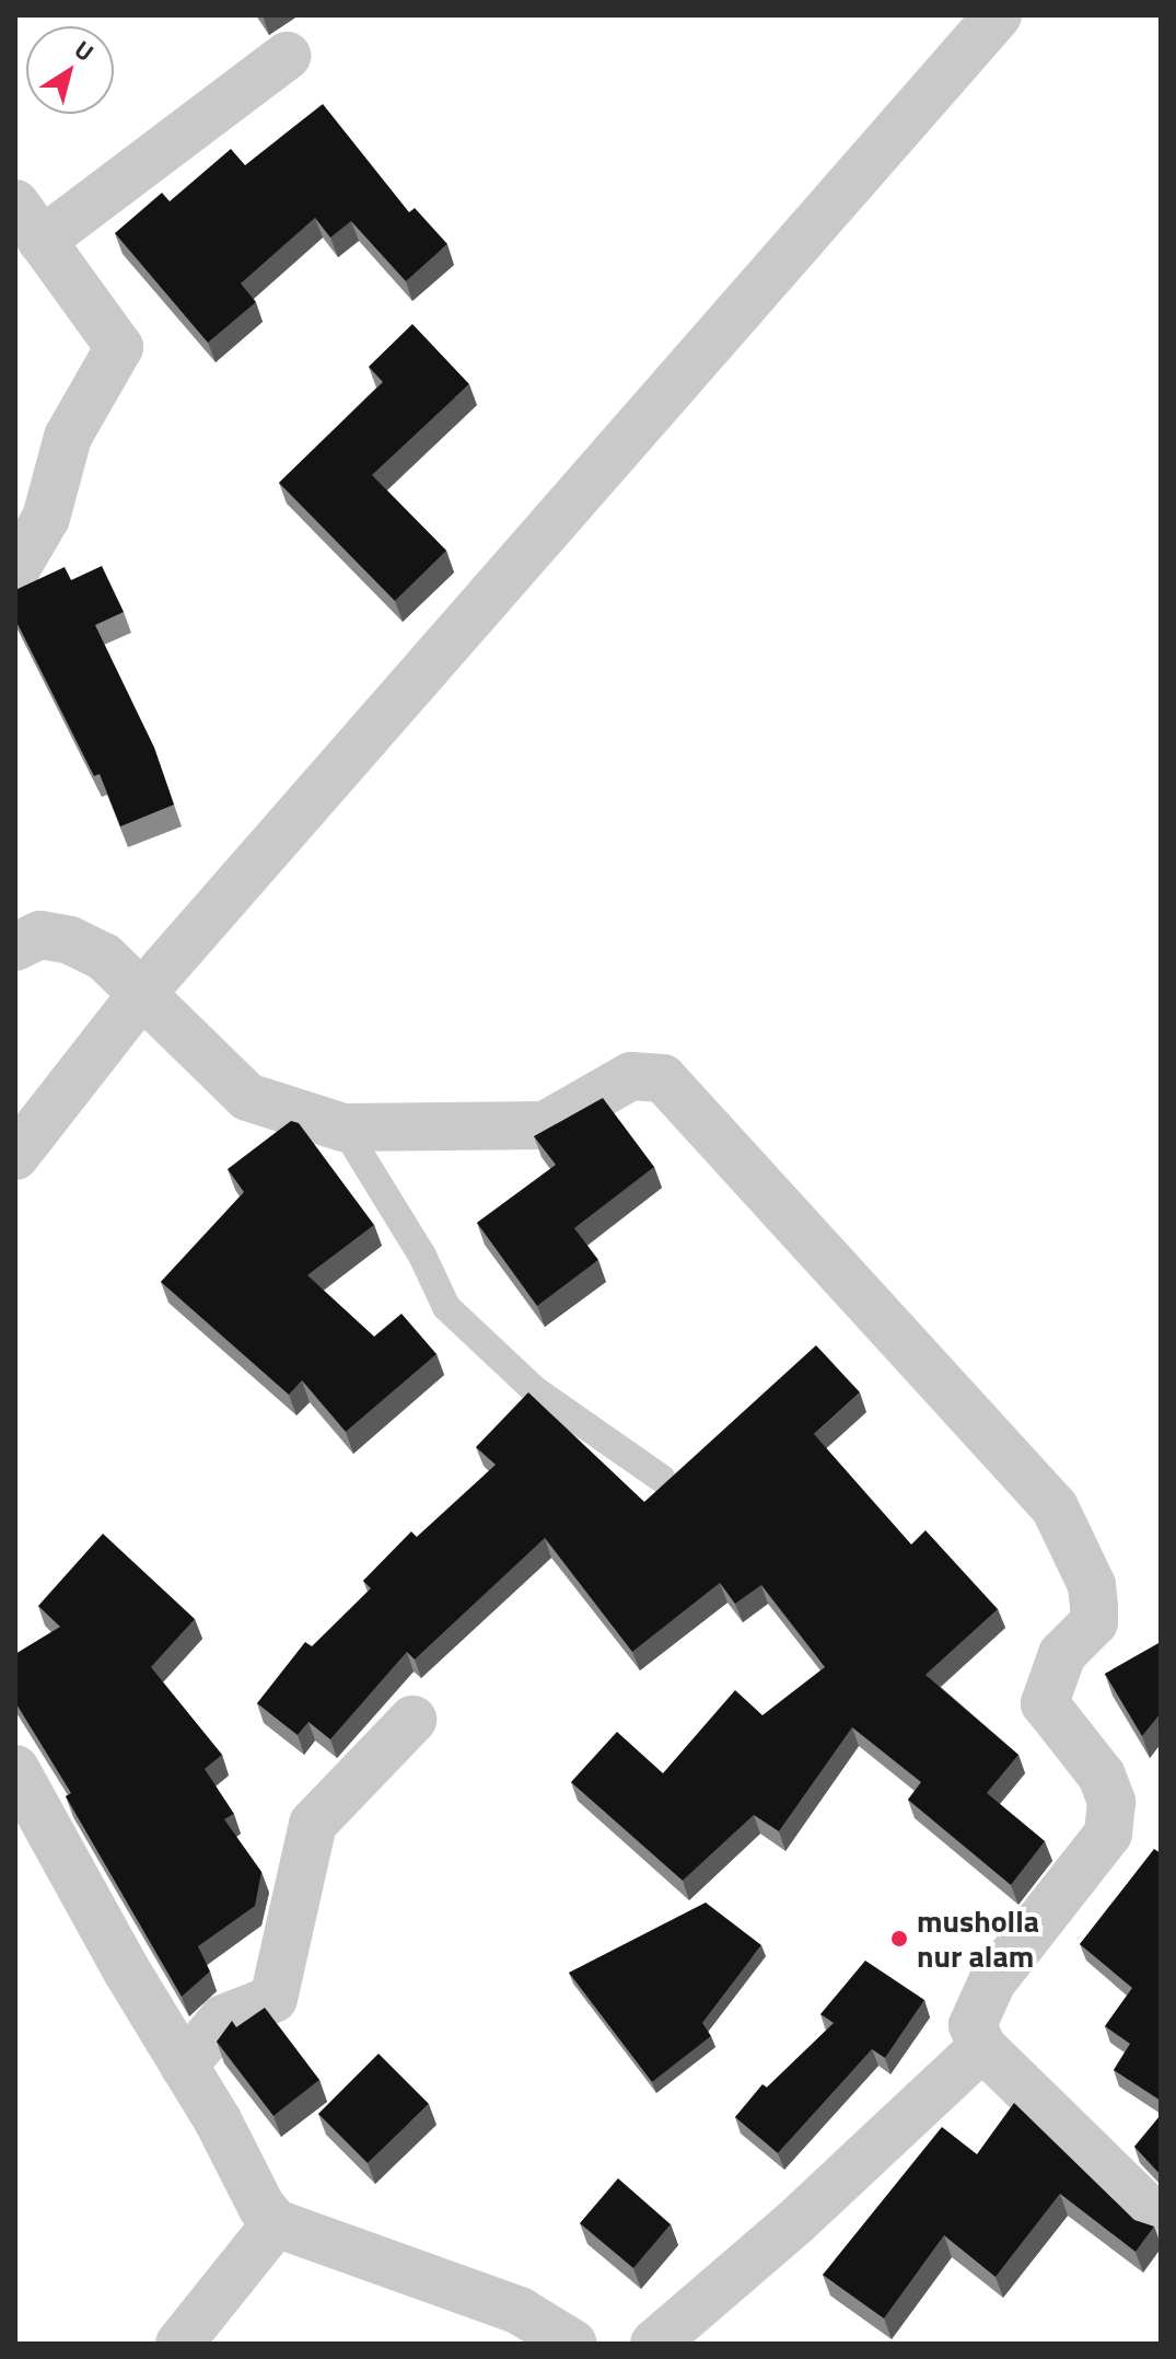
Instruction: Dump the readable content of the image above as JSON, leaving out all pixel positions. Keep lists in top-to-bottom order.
{
  "places": ["musholla nur alam"],
  "north": "top right"
}
